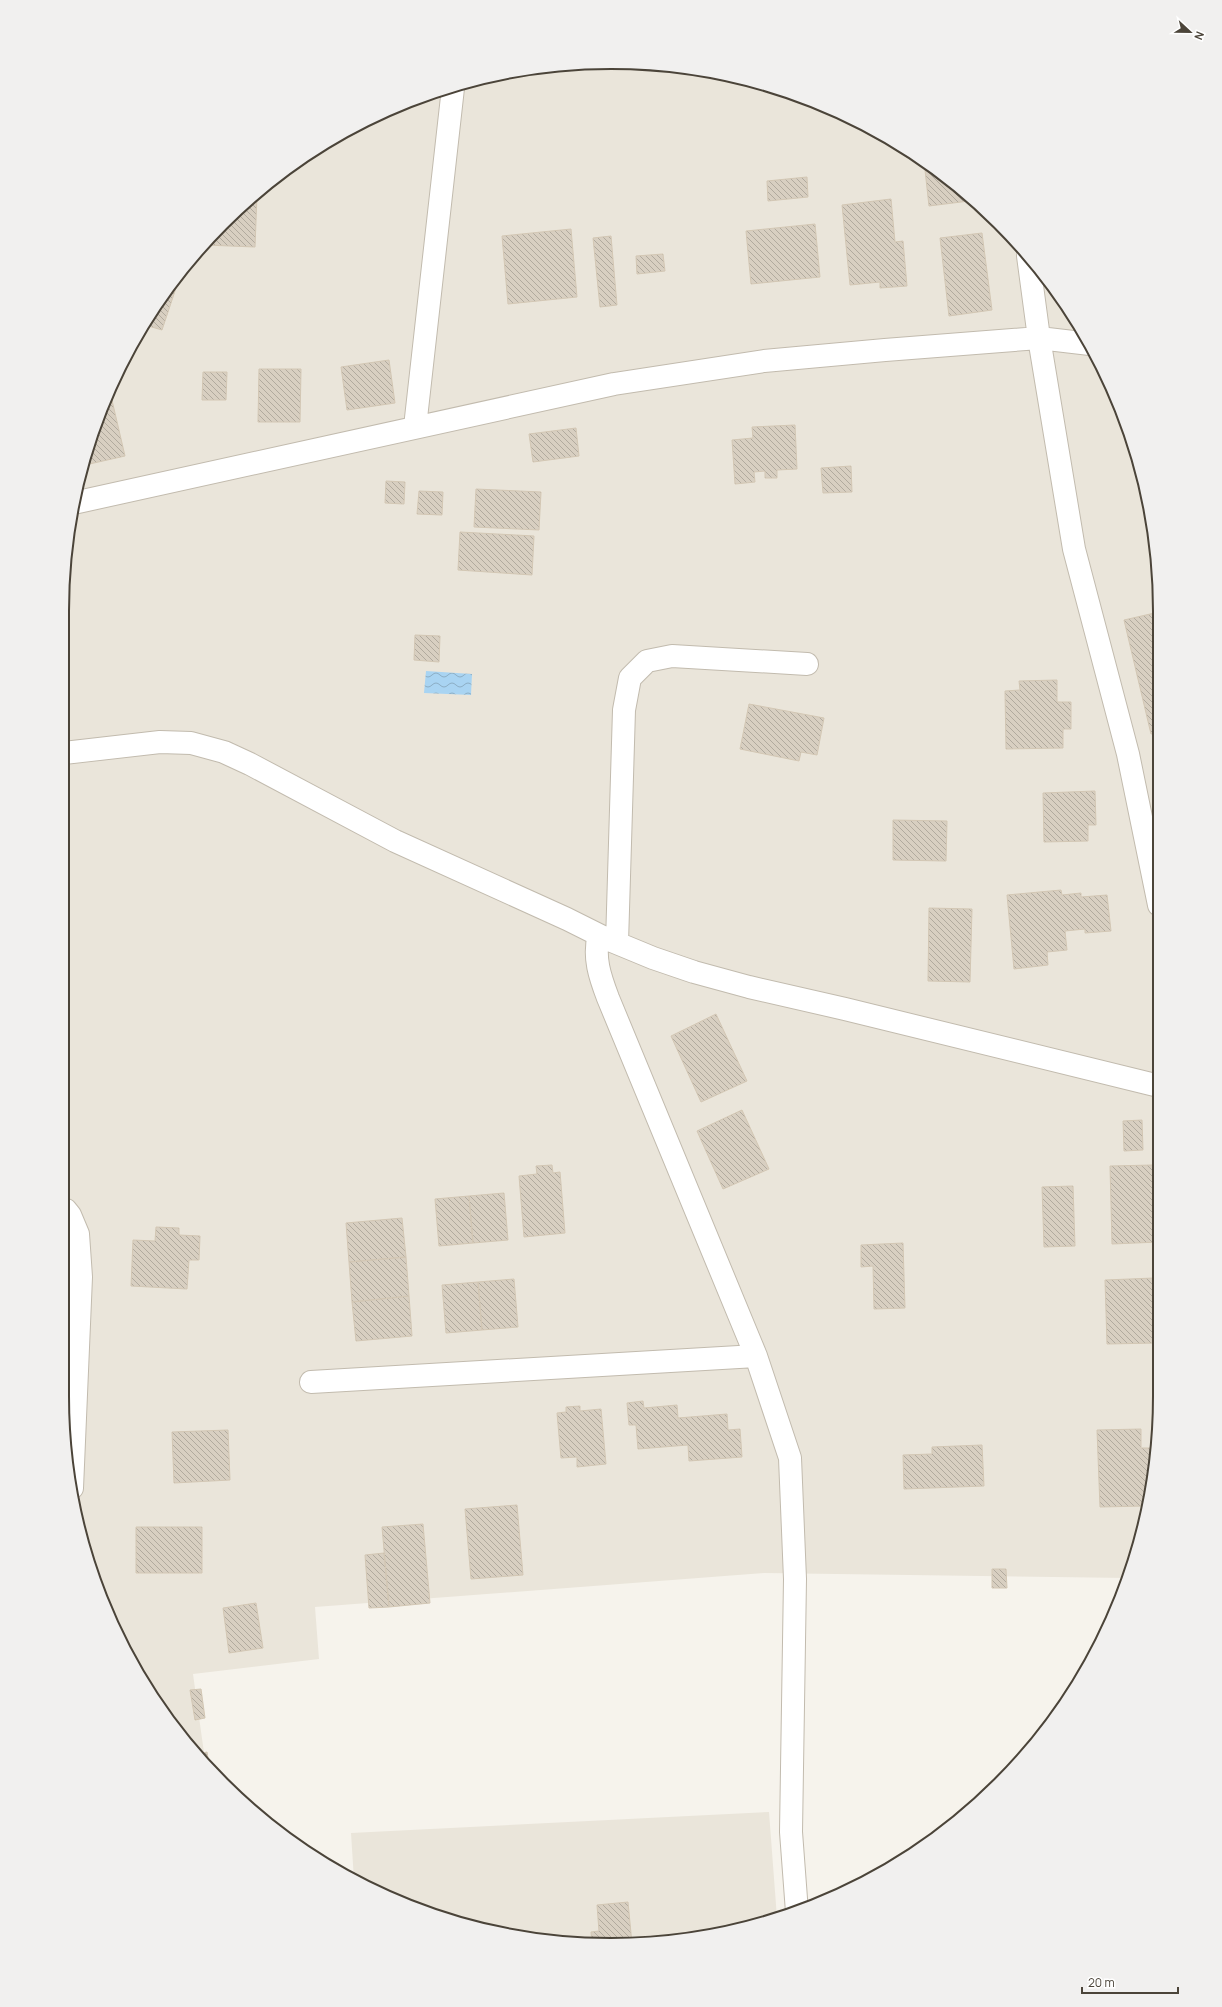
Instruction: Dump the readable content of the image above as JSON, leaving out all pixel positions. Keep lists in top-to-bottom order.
{
  "scale_bar": "20 m",
  "north": "right"
}
